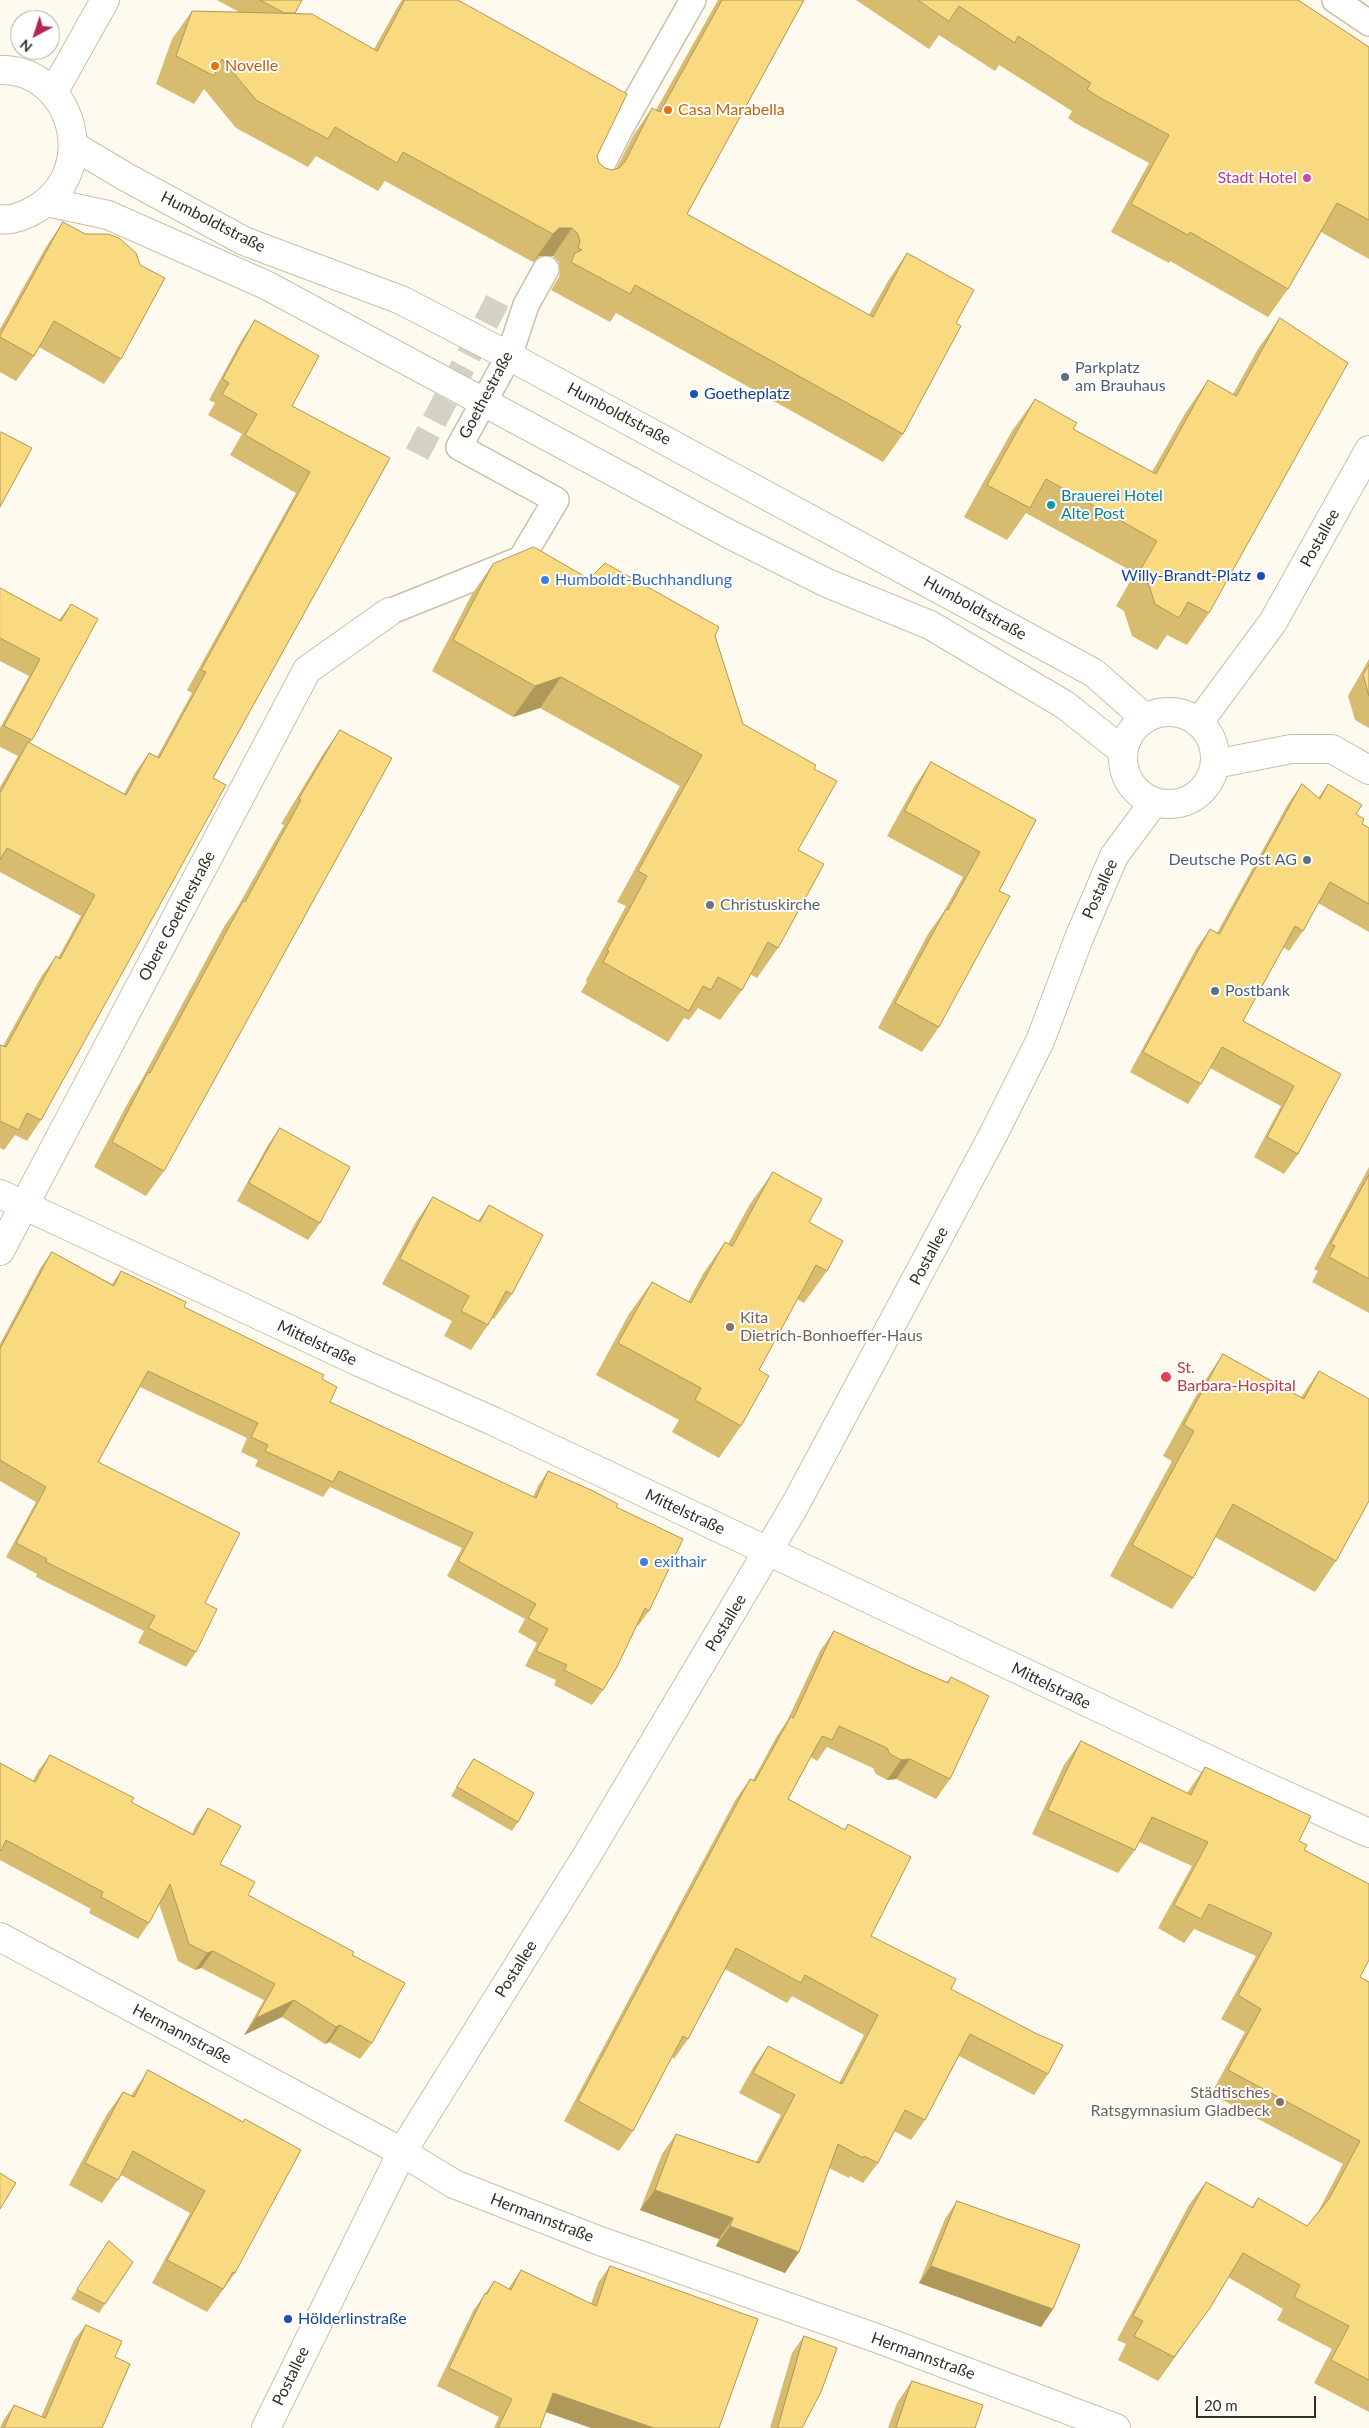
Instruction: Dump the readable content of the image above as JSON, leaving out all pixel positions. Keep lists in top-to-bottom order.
{
  "streets": {
    "street": [
      "Humboldtstraße",
      "Goethestraße",
      "Postallee",
      "Obere Goethestraße",
      "Mittelstraße",
      "Hermannstraße"
    ]
  },
  "crossings": [
    ["Humboldtstraße", "Goethestraße"],
    ["Humboldtstraße", "Postallee"],
    ["Goethestraße", "Obere Goethestraße"],
    ["Postallee", "Mittelstraße"],
    ["Postallee", "Hermannstraße"],
    ["Obere Goethestraße", "Mittelstraße"]
  ],
  "places": [
    "Novelle",
    "Casa Marabella",
    "Stadt Hotel",
    "Parkplatz am Brauhaus",
    "Goetheplatz",
    "Brauerei Hotel Alte Post",
    "Willy-Brandt-Platz",
    "Humboldt-Buchhandlung",
    "Deutsche Post AG",
    "Christuskirche",
    "Postbank",
    "Kita Dietrich-Bonhoeffer-Haus",
    "St. Barbara-Hospital",
    "exithair",
    "Städtisches Ratsgymnasium Gladbeck",
    "Hölderlinstraße"
  ],
  "scale_bar": "20 m",
  "north": "bottom left"
}
